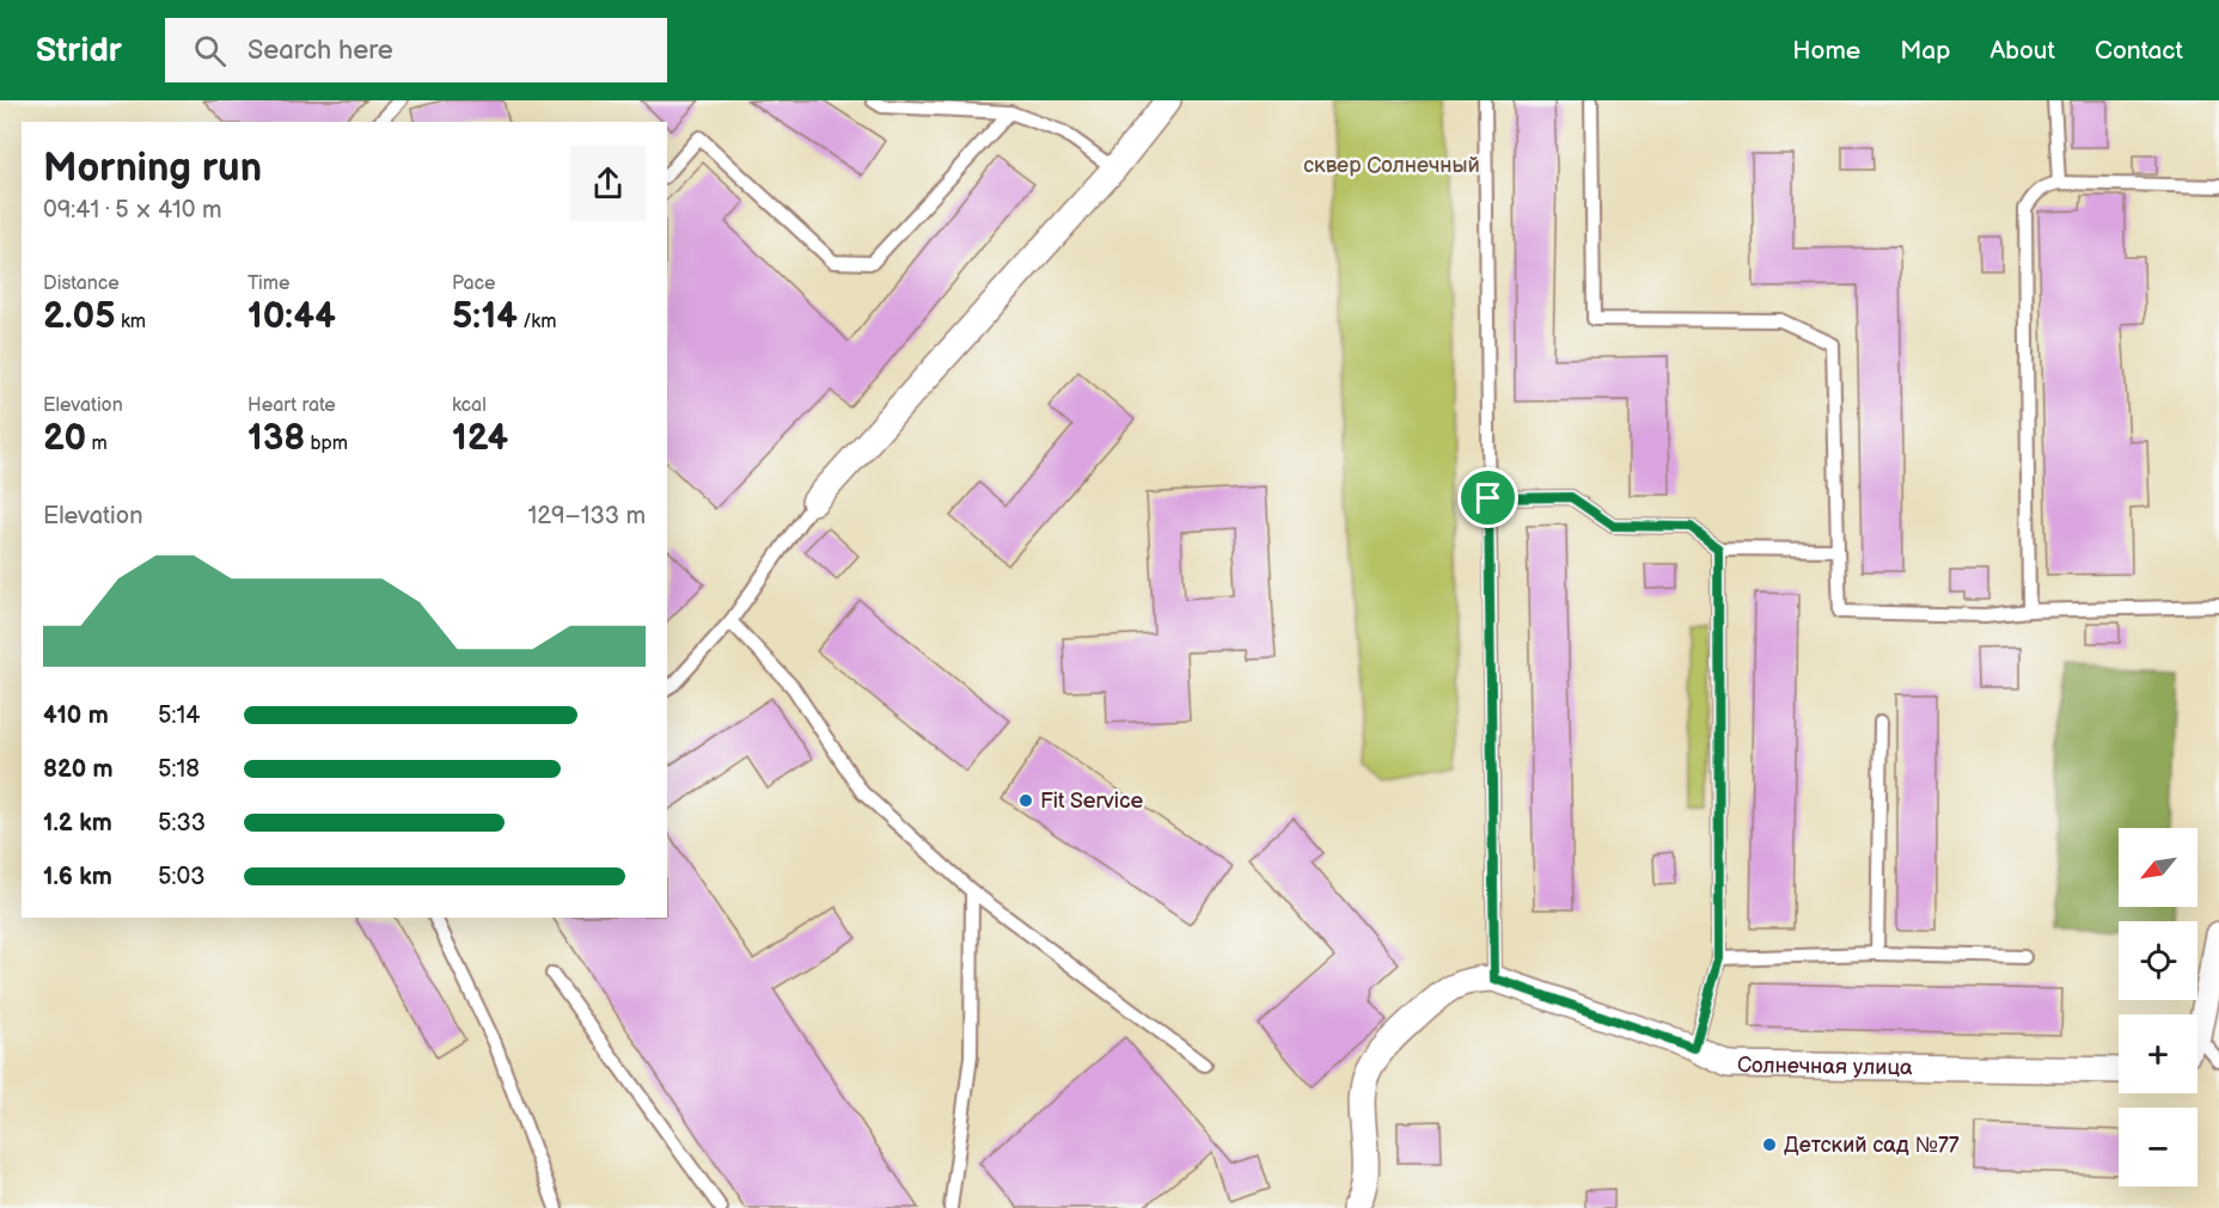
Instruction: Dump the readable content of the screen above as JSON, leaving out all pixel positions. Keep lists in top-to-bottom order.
{
  "streets": {
    "street": ["Солнечная улица"]
  },
  "parks": ["сквер Солнечный"],
  "places": ["Fit Service", "Детский сад №77"],
  "north": "bottom left",
  "page": {
    "header": "Stridr",
    "search": "Search here",
    "nav": [
      "Home",
      "Map",
      "About",
      "Contact"
    ],
    "heading": ["Morning run", "09:41 · 5 × 410 m"],
    "stats": [
      ["Distance", "2.05 km"],
      ["Time", "10:44"],
      ["Pace", "5:14 /km"],
      ["Elevation", "20 m"],
      ["Heart rate", "138 bpm"],
      ["kcal", "124"]
    ],
    "chart": ["Elevation", "129–133 m"],
    "list": [
      {
        "name": "410 m",
        "note": "5:14"
      },
      {
        "name": "820 m",
        "note": "5:18"
      },
      {
        "name": "1.2 km",
        "note": "5:33"
      },
      {
        "name": "1.6 km",
        "note": "5:03"
      }
    ],
    "map_buttons": ["+", "−"]
  }
}
